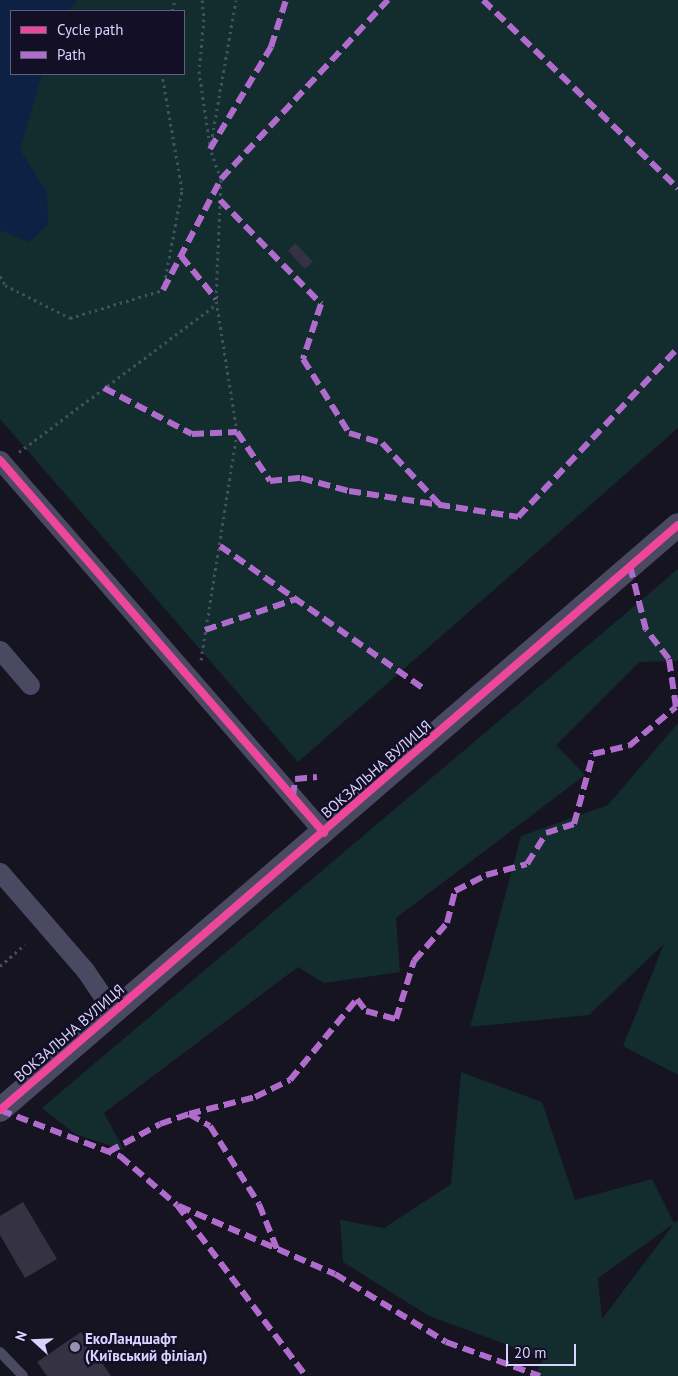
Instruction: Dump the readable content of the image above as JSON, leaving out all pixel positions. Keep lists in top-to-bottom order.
{
  "streets": {
    "street": ["ВОКЗАЛЬНА ВУЛИЦЯ"]
  },
  "places": ["ЕкоЛандшафт (Київський філіал)"],
  "legend": ["Cycle path", "Path"],
  "scale_bar": "20 m",
  "north": "left"
}
